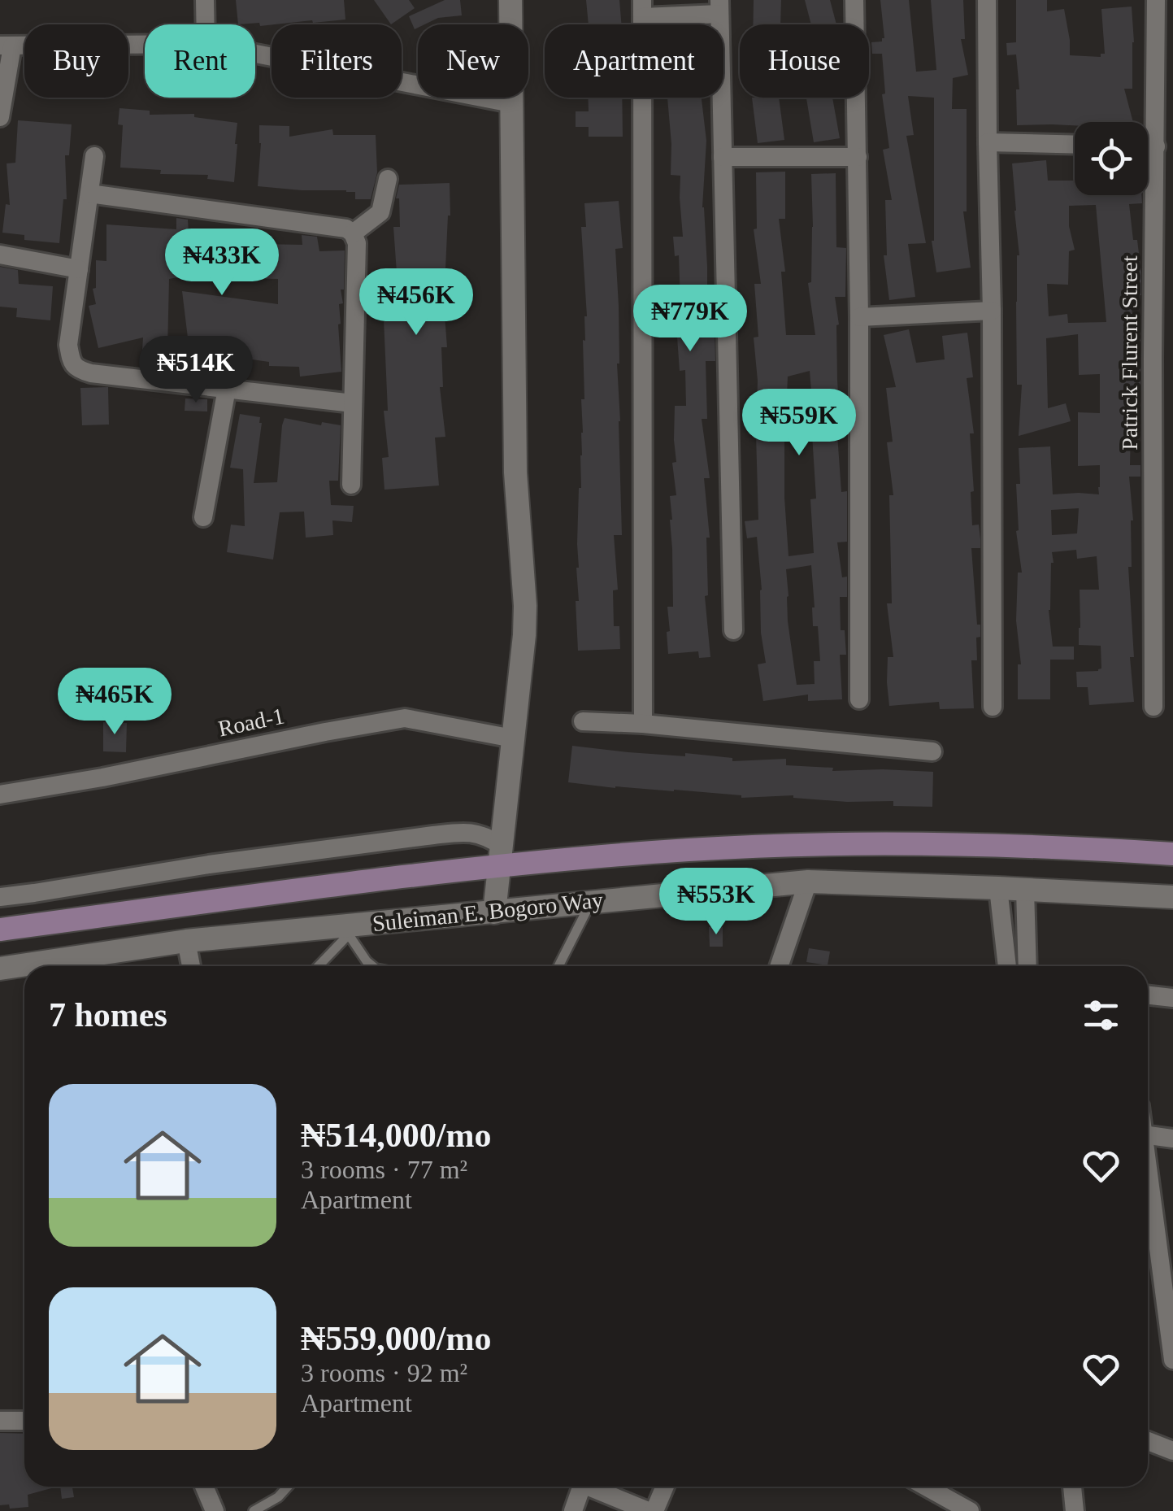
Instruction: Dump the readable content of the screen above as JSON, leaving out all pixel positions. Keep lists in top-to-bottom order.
{
  "streets": {
    "main road": ["Suleiman E. Bogoro Way"],
    "street": ["Patrick Flurent Street", "Road-1"]
  },
  "page": {
    "chip": [
      "Buy",
      "Rent",
      "Filters",
      "New",
      "Apartment",
      "House"
    ],
    "price": [
      "₦433K",
      "₦456K",
      "₦779K",
      "₦514K",
      "₦559K",
      "₦465K",
      "₦553K"
    ],
    "heading": "7 homes",
    "list": [
      {
        "name": "₦514,000/mo",
        "note": "3 rooms · 77 m² · Apartment"
      },
      {
        "name": "₦559,000/mo",
        "note": "3 rooms · 92 m² · Apartment"
      }
    ]
  }
}
